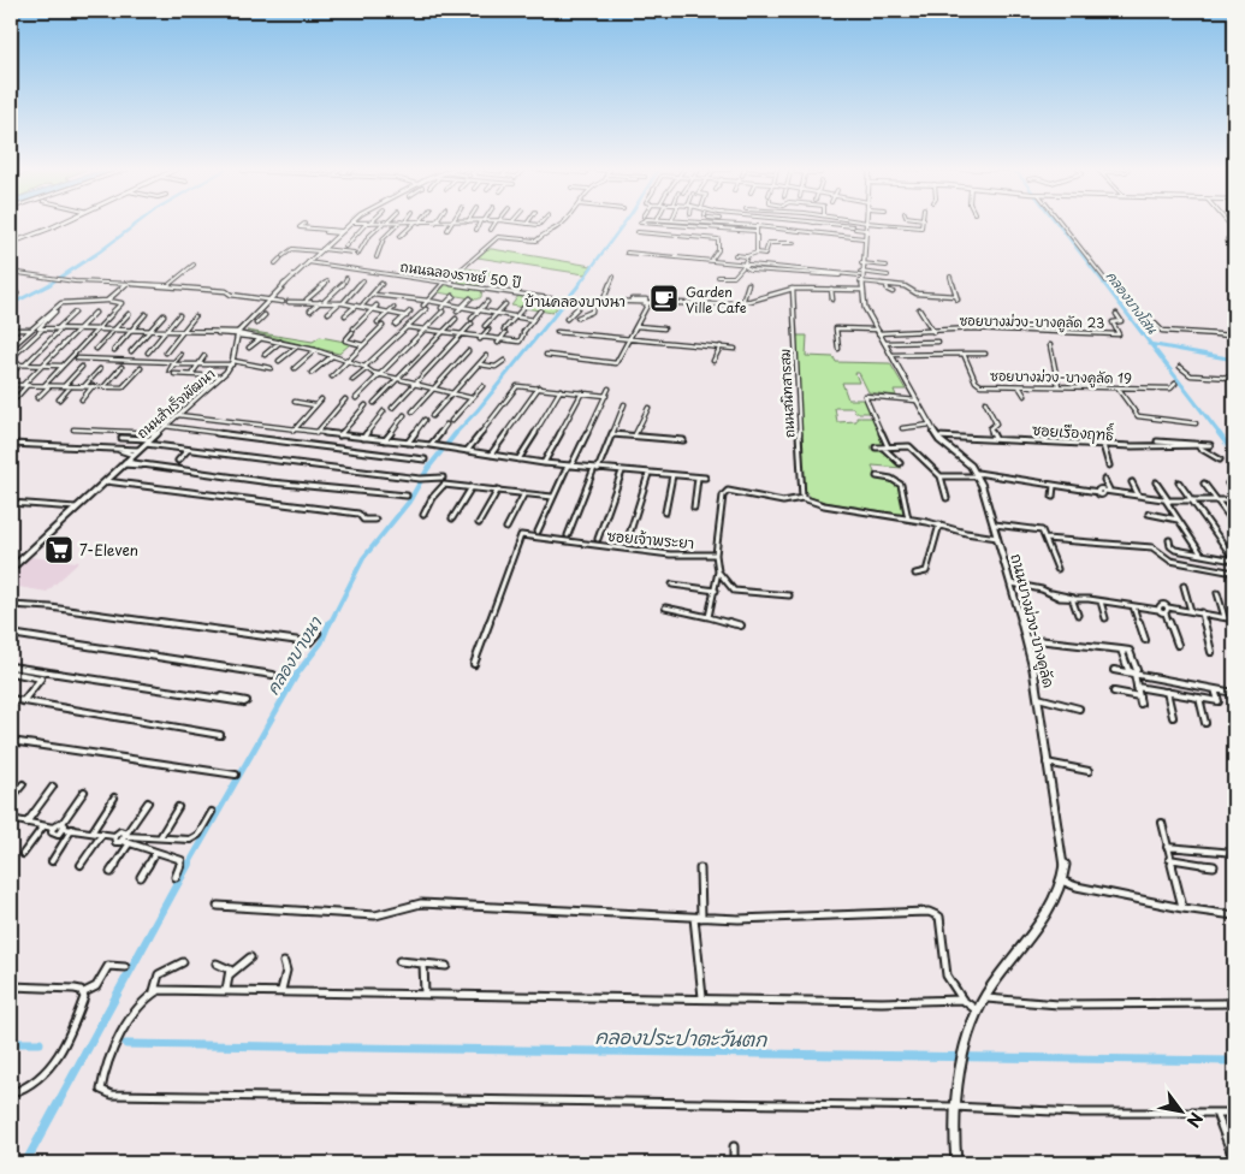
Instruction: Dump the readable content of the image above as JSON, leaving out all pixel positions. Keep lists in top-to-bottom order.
{
  "streets": {
    "street": [
      "ถนนฉลองราชย์ 50 ปี",
      "ซอยบางม่วง-บางคูลัด 23",
      "ซอยบางม่วง-บางคูลัด 19",
      "ถนนสนิทสารสม",
      "ถนนสำเร็จพัฒนา",
      "ซอยเรืองฤทธิ์",
      "ซอยเจ้าพระยา",
      "ถนนบางม่วง-บางคูลัด"
    ]
  },
  "crossings": [
    ["ถนนฉลองราชย์ 50 ปี", "ถนนสนิทสารสม"],
    ["ถนนฉลองราชย์ 50 ปี", "ถนนบางม่วง-บางคูลัด"],
    ["ซอยบางม่วง-บางคูลัด 23", "ถนนบางม่วง-บางคูลัด"],
    ["ซอยเรืองฤทธิ์", "ถนนบางม่วง-บางคูลัด"]
  ],
  "districts": ["บ้านคลองบางนา"],
  "water": ["คลองบางโสน", "คลองบางนา", "คลองประปาตะวันตก"],
  "places": {
    "cafe": ["Garden Ville Cafe"],
    "supermarket": ["7-Eleven"]
  },
  "north": "bottom right"
}
